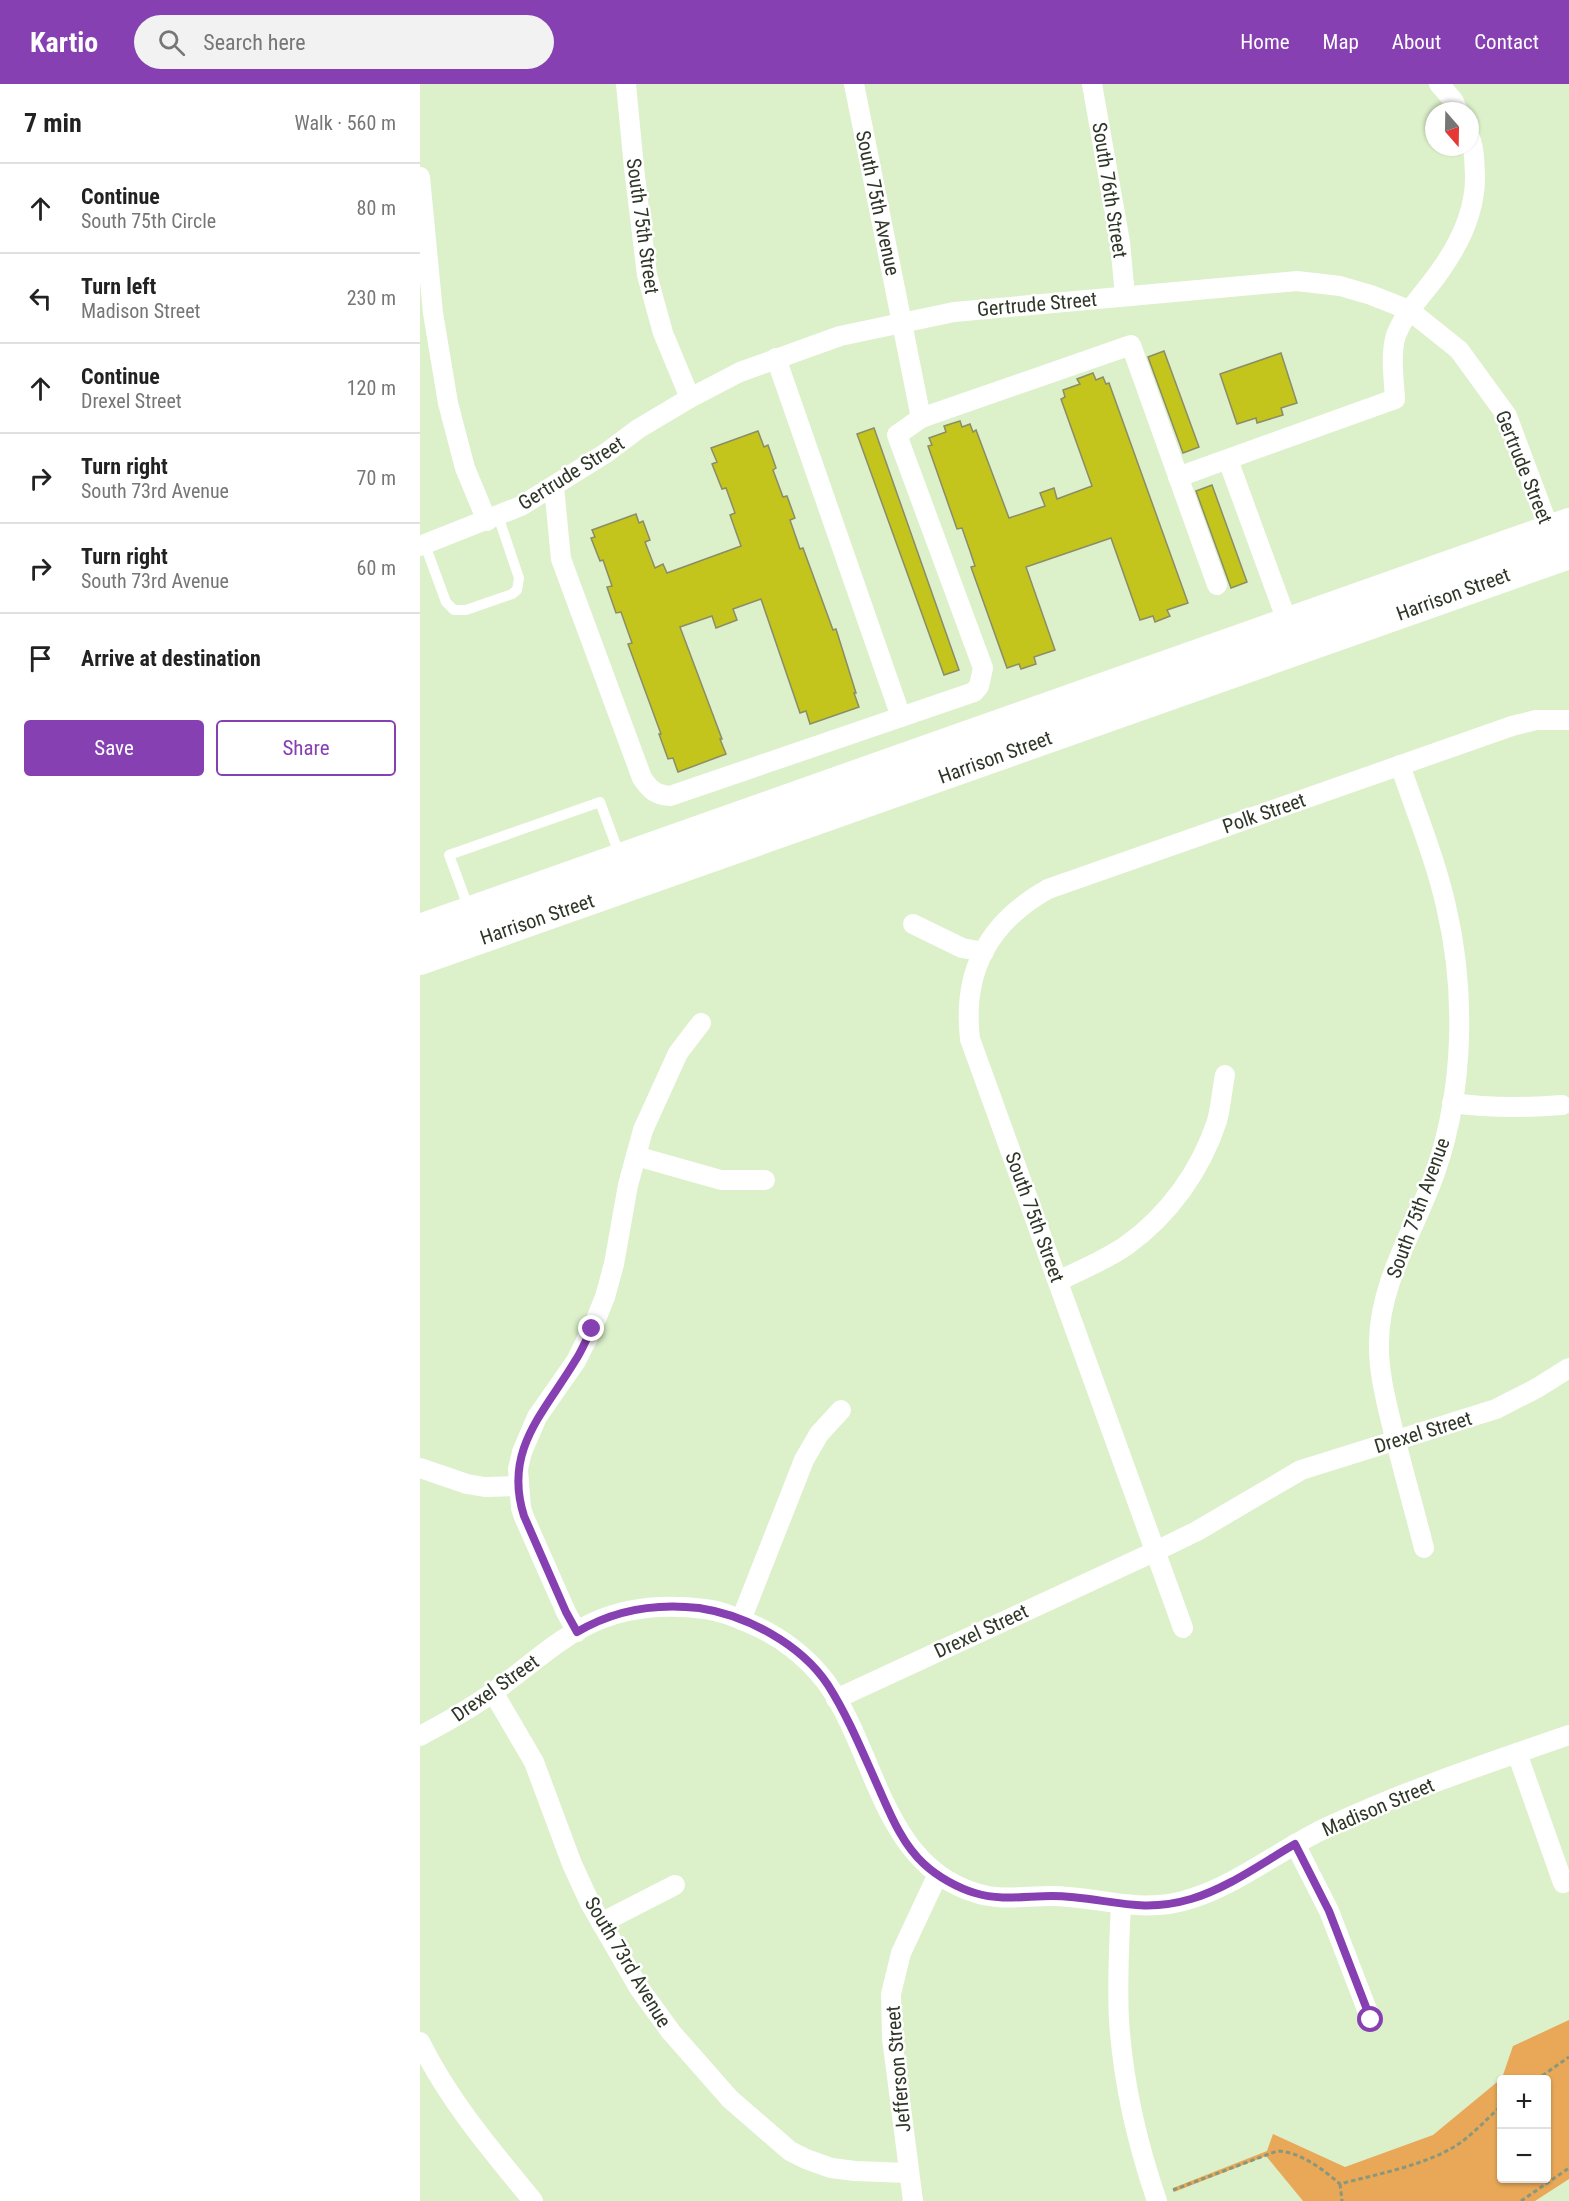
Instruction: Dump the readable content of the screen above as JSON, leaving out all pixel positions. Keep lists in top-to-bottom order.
{
  "streets": {
    "main road": ["Harrison Street"],
    "street": [
      "South 76th Street",
      "South 75th Avenue",
      "South 75th Street",
      "Gertrude Street",
      "Polk Street",
      "Drexel Street",
      "Madison Street",
      "South 73rd Avenue",
      "Jefferson Street"
    ]
  },
  "crossings": [
    ["South 76th Street", "Gertrude Street"],
    ["South 75th Avenue", "Gertrude Street"],
    ["South 75th Avenue", "Polk Street"],
    ["South 75th Avenue", "Drexel Street"],
    ["South 75th Street", "Gertrude Street"],
    ["South 75th Street", "Polk Street"],
    ["South 75th Street", "Drexel Street"],
    ["Gertrude Street", "Harrison Street"],
    ["Drexel Street", "Madison Street"],
    ["Drexel Street", "South 73rd Avenue"],
    ["Madison Street", "Jefferson Street"],
    ["South 73rd Avenue", "Jefferson Street"]
  ],
  "north": "bottom",
  "page": {
    "header": "Kartio",
    "search": "Search here",
    "nav": [
      "Home",
      "Map",
      "About",
      "Contact"
    ],
    "heading": ["7 min", "Walk · 560 m"],
    "list": [
      ["Continue", "South 75th Circle", "80 m"],
      ["Turn left", "Madison Street", "230 m"],
      ["Continue", "Drexel Street", "120 m"],
      ["Turn right", "South 73rd Avenue", "70 m"],
      ["Turn right", "South 73rd Avenue", "60 m"],
      "Arrive at destination"
    ],
    "buttons": ["Save", "Share"],
    "map_buttons": ["+", "−"]
  }
}
